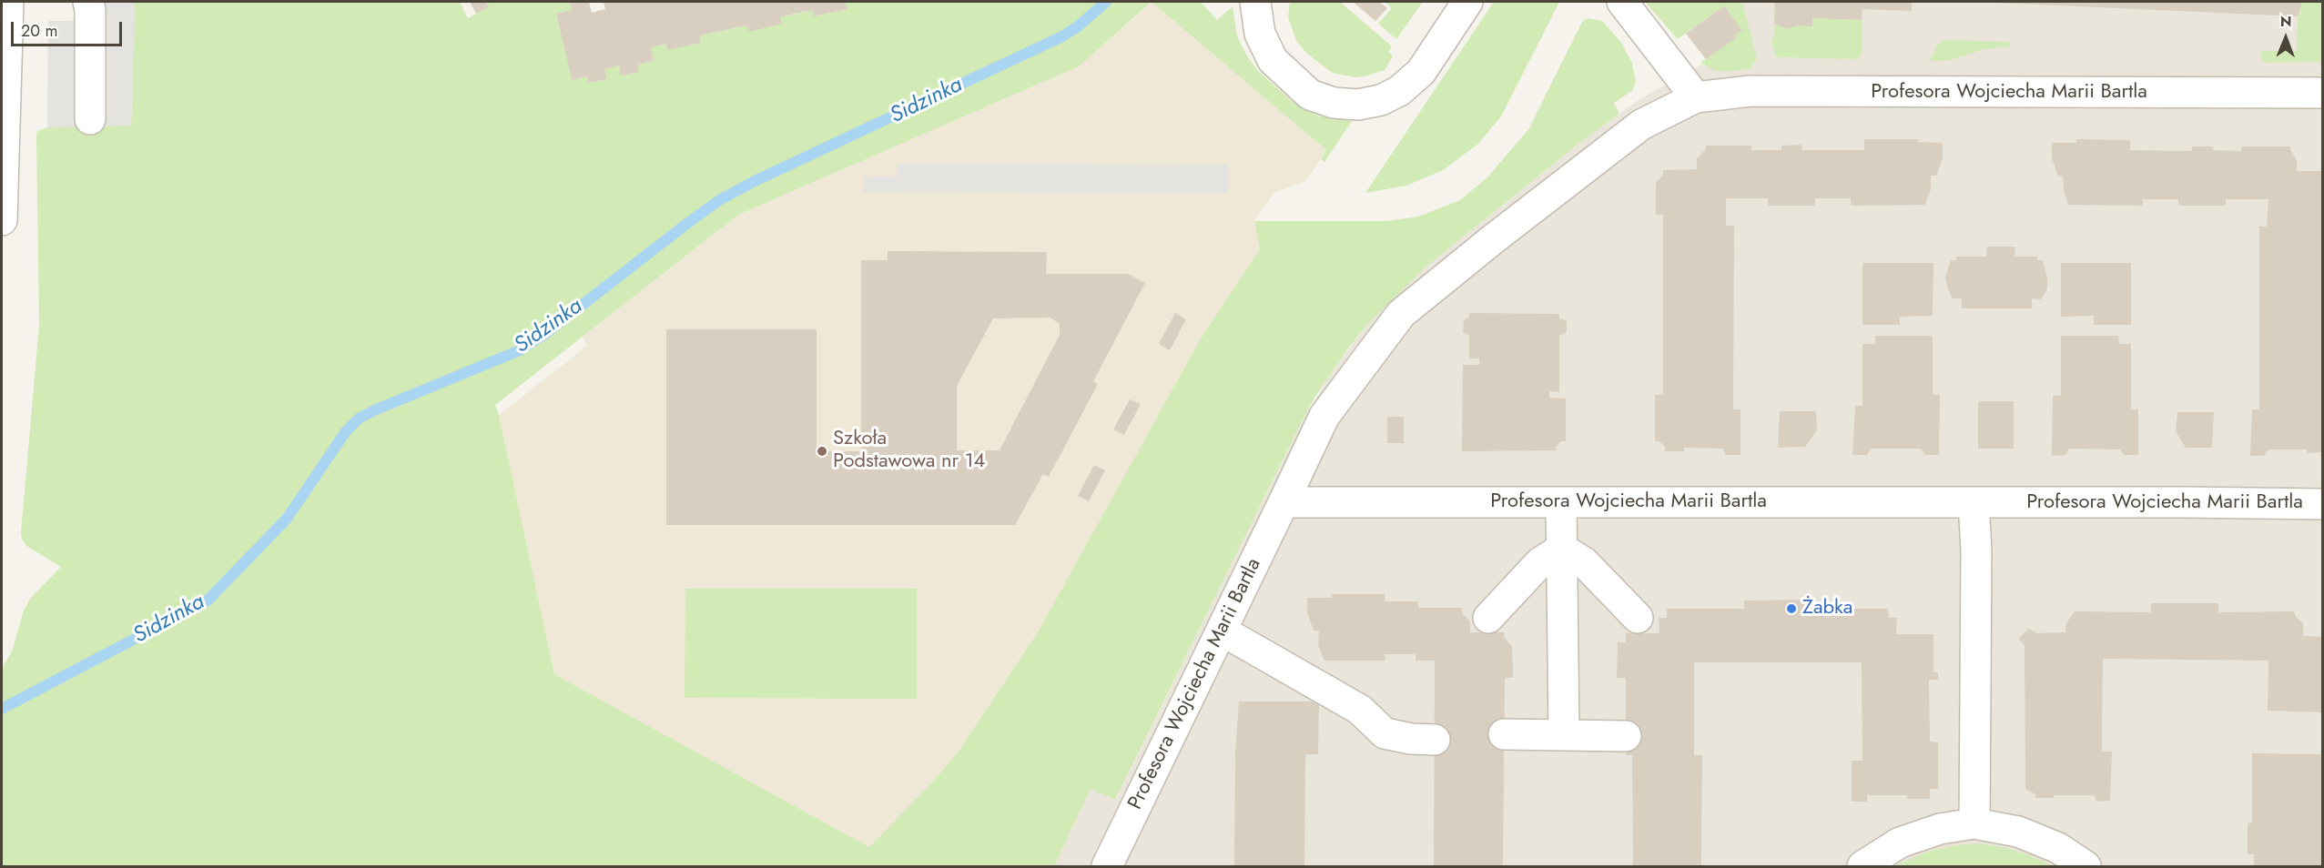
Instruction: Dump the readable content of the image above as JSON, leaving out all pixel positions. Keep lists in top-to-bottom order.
{
  "streets": {
    "street": ["Profesora Wojciecha Marii Bartla"]
  },
  "water": ["Sidzinka"],
  "places": ["Szkoła Podstawowa nr 14", "Żabka"],
  "scale_bar": "20 m",
  "north": "top"
}
